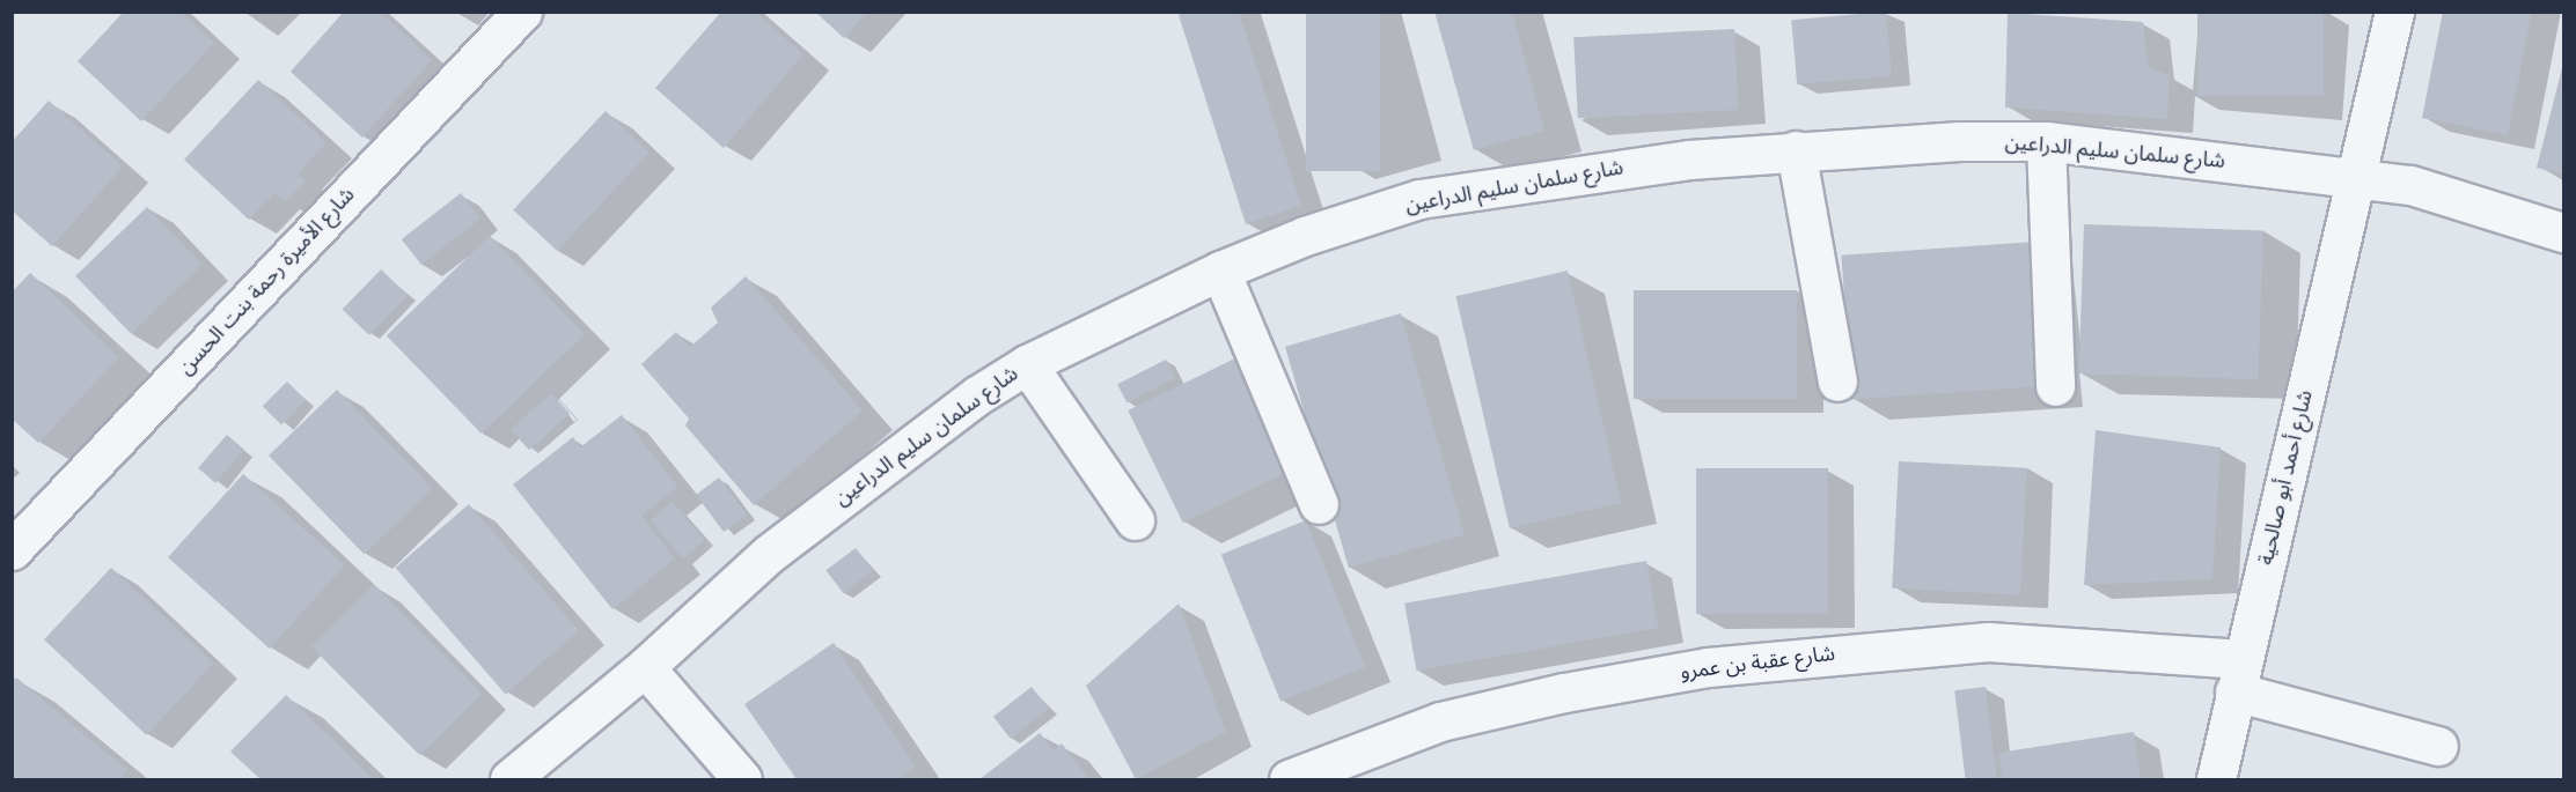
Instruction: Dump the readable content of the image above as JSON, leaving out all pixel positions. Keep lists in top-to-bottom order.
{
  "streets": {
    "street": [
      "شارع سلمان سليم الدراعين",
      "شارع الأميرة رحمة بنت الحسن",
      "شارع أحمد أبو صالحية",
      "شارع عقبة بن عمرو"
    ]
  },
  "crossings": [
    ["شارع سلمان سليم الدراعين", "شارع أحمد أبو صالحية"],
    ["شارع أحمد أبو صالحية", "شارع عقبة بن عمرو"]
  ]
}
